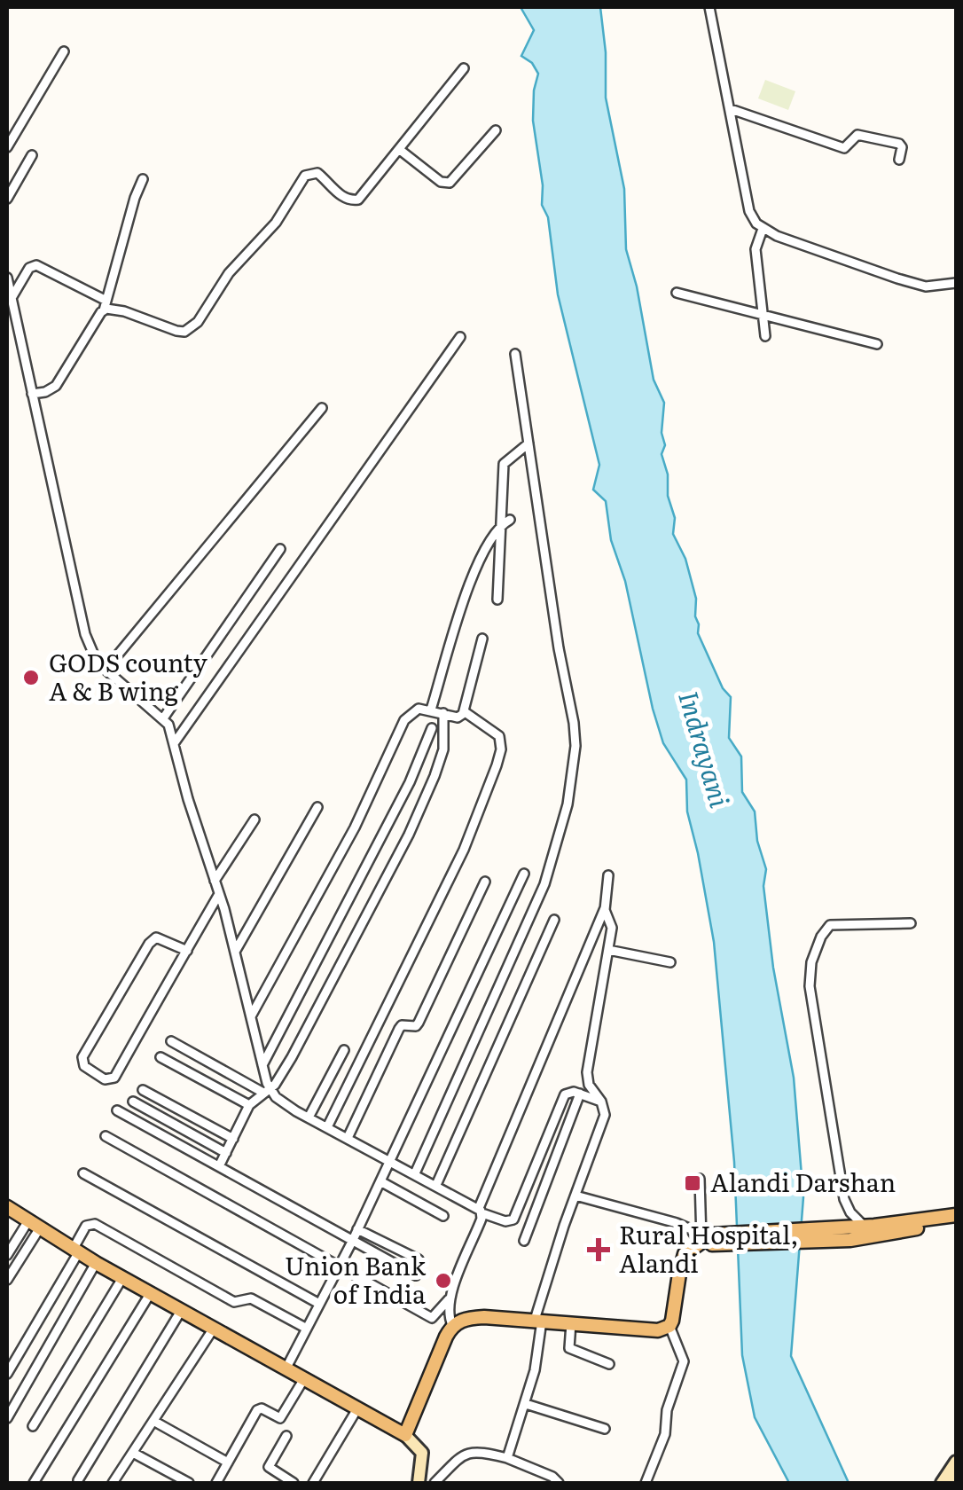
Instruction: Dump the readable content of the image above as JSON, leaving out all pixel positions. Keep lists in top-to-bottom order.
{
  "water": ["Indrayani"],
  "places": {
    "other": ["GODS county A & B wing", "Union Bank of India"],
    "transit": ["Alandi Darshan"],
    "health": ["Rural Hospital, Alandi"]
  }
}
